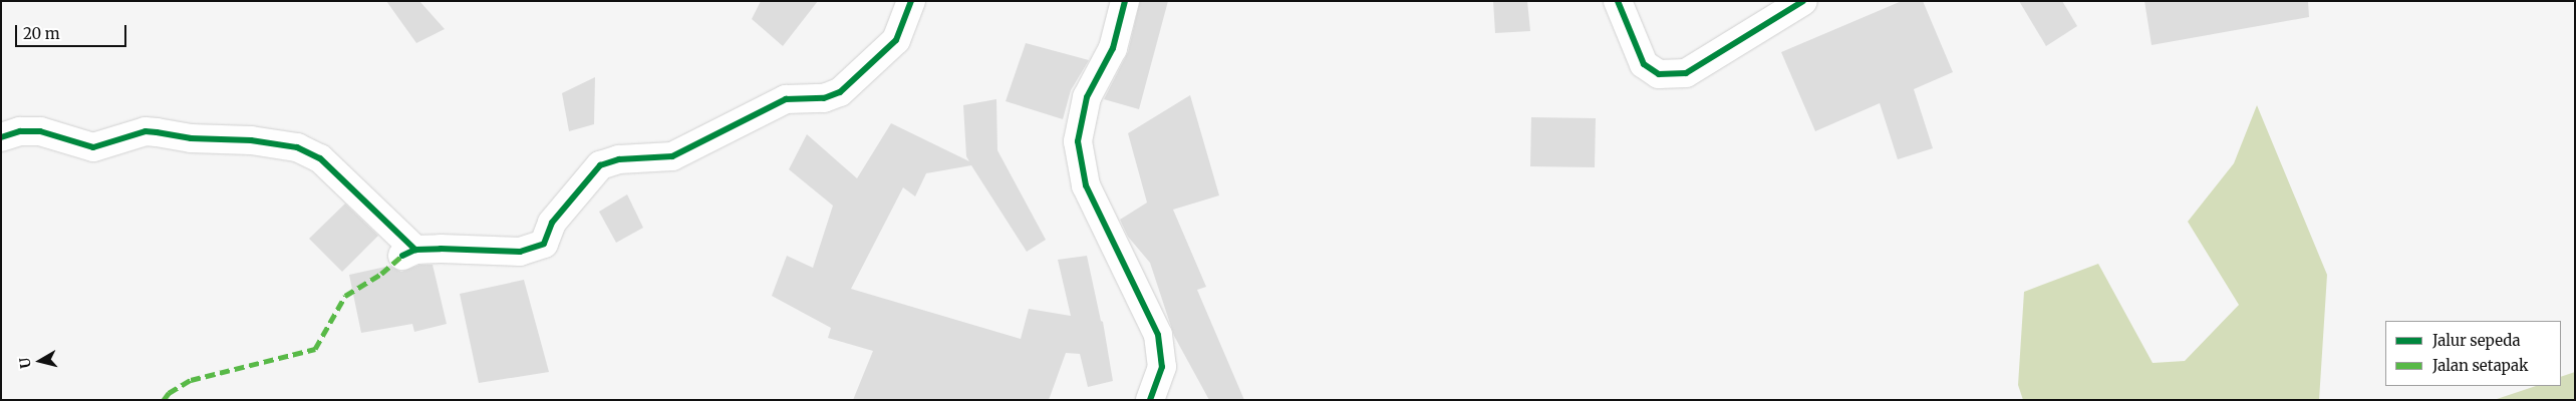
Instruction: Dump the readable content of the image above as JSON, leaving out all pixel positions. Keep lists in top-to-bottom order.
{
  "legend": ["Jalur sepeda", "Jalan setapak"],
  "scale_bar": "20 m",
  "north": "left"
}
